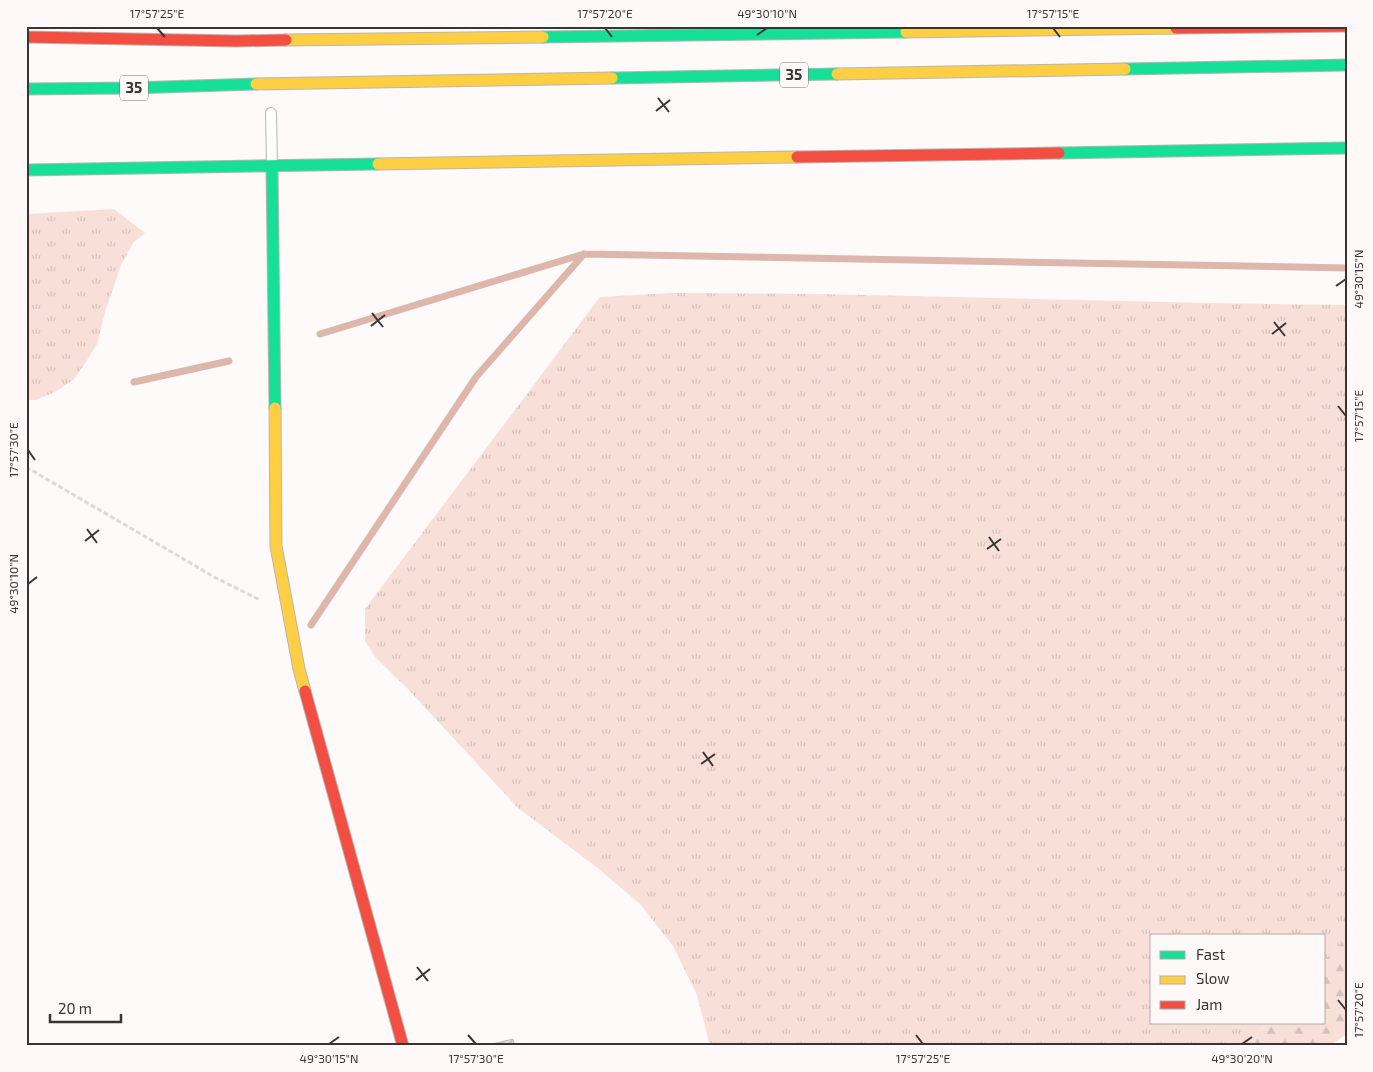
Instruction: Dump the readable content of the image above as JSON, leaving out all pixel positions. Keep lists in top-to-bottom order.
{
  "streets": {
    "main road": ["35"]
  },
  "legend": ["Fast", "Slow", "Jam"],
  "scale_bar": "20 m",
  "coordinates": [
    "17°57'25\"E",
    "17°57'20\"E",
    "49°30'10\"N",
    "17°57'15\"E",
    "49°30'15\"N",
    "17°57'30\"E",
    "49°30'20\"N"
  ]
}
